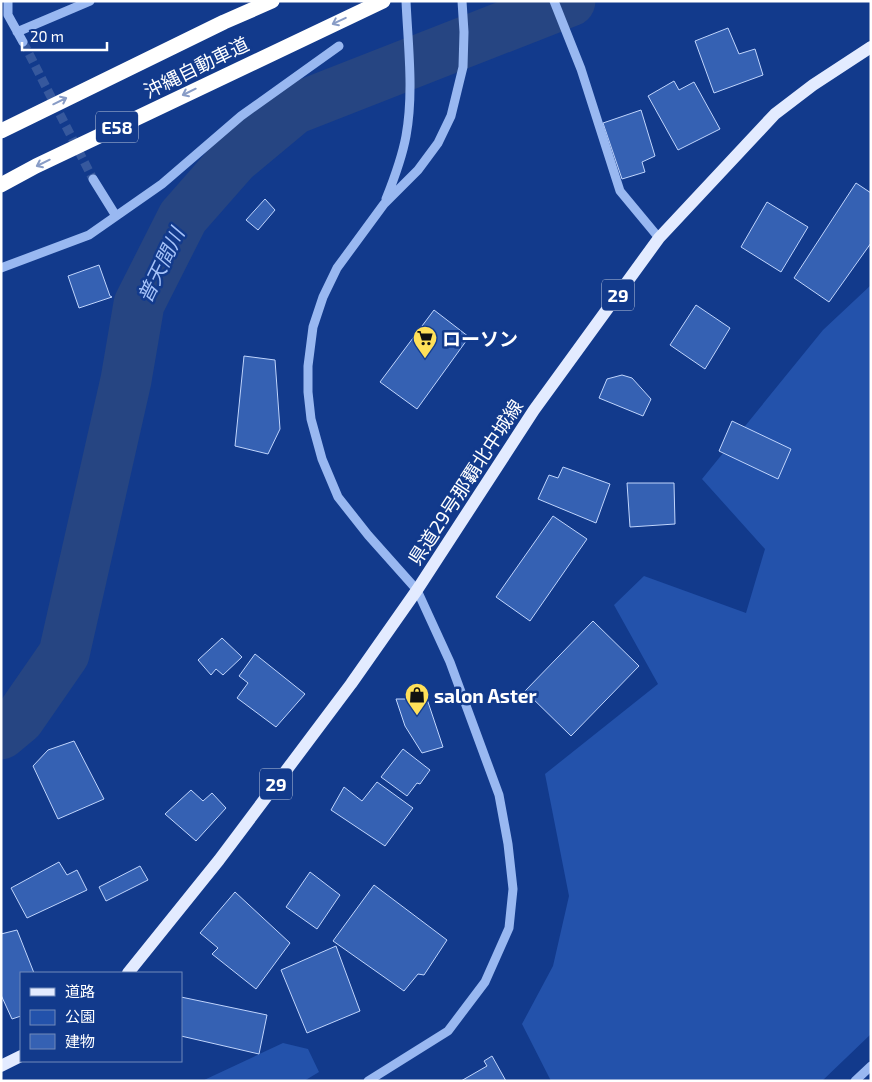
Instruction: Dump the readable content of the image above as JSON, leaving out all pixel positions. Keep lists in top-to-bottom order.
{
  "streets": {
    "highway": ["沖縄自動車道", "E58"],
    "main road": ["29", "県道29号那覇北中城線"]
  },
  "water": ["普天間川"],
  "places": {
    "supermarket": ["ローソン"],
    "shop": ["salon Aster"]
  },
  "legend": ["道路", "公園", "建物"],
  "scale_bar": "20 m"
}
